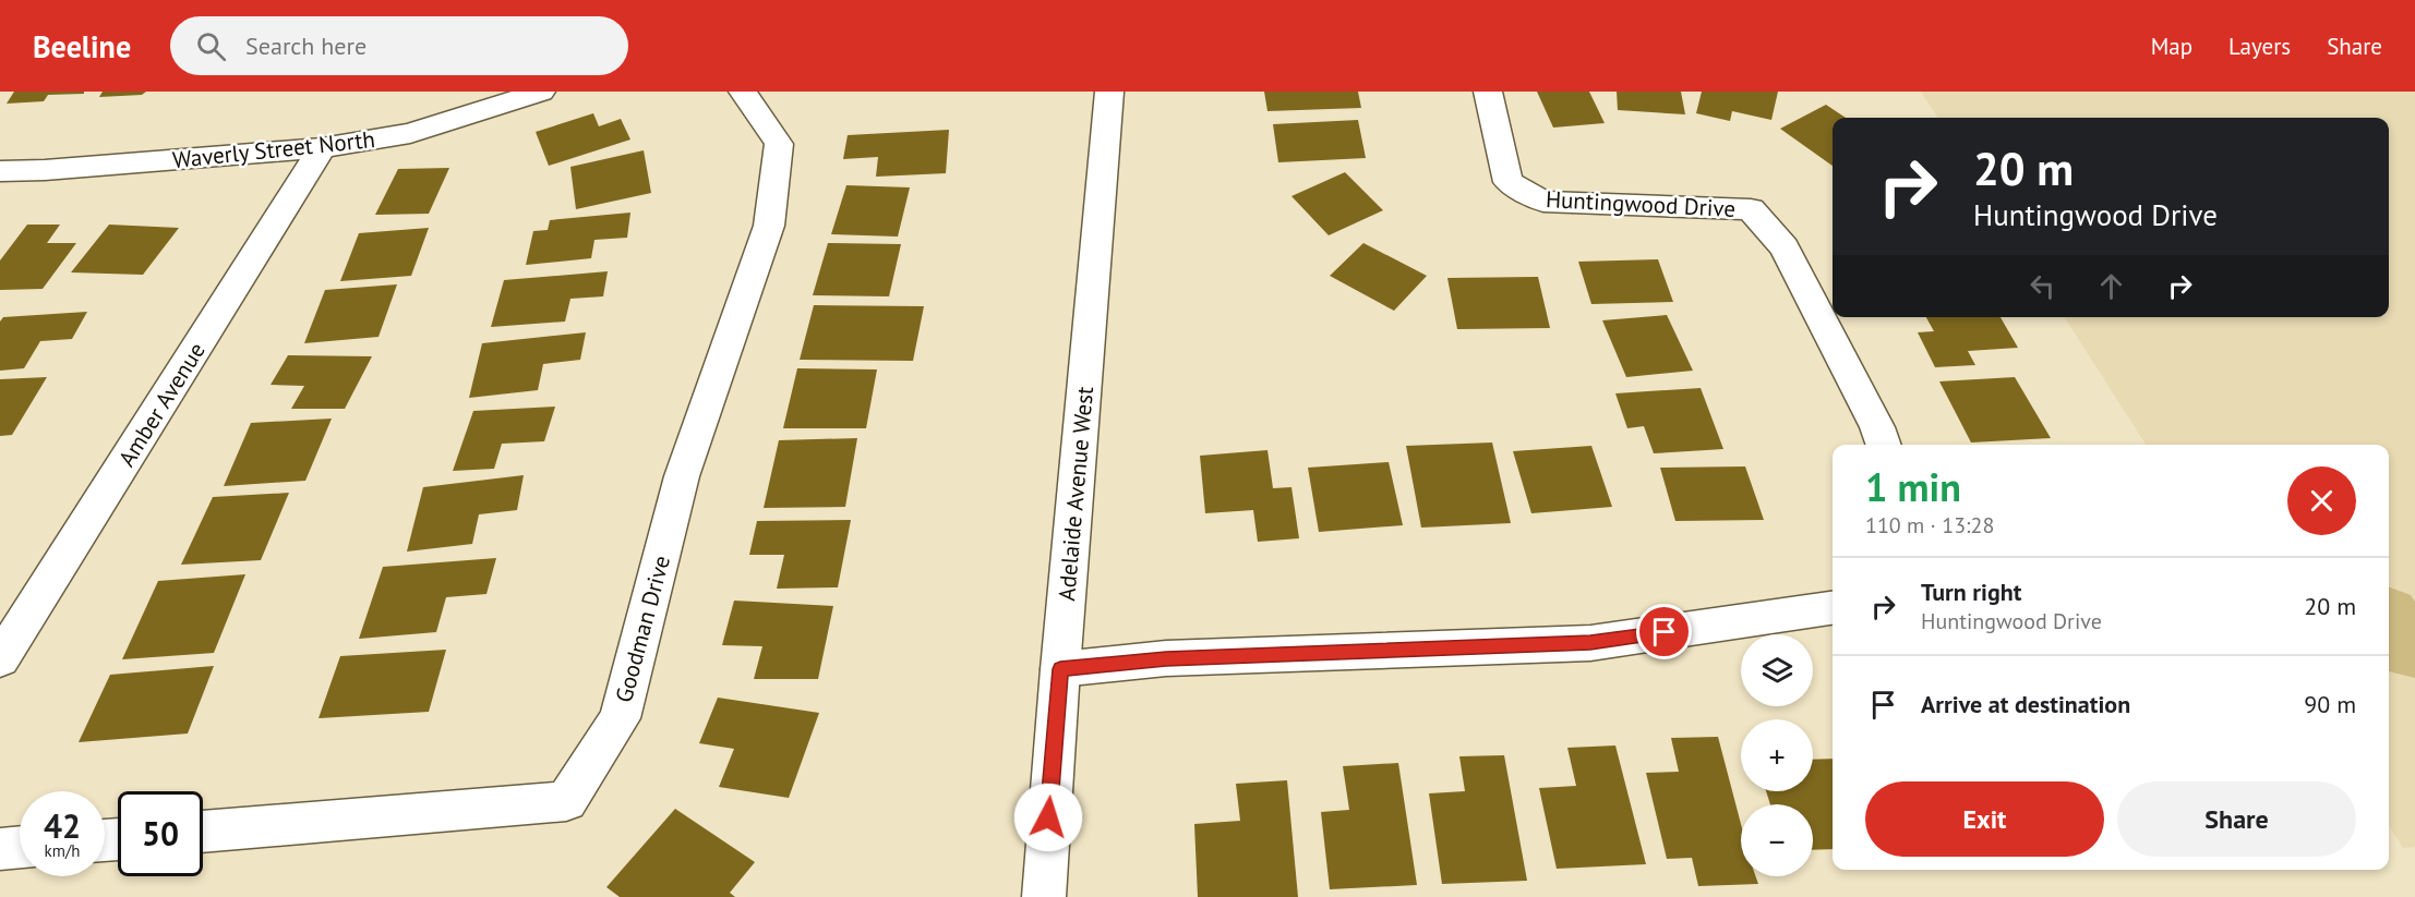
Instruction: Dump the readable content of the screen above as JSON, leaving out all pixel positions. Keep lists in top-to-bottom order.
{
  "streets": {
    "street": [
      "Waverly Street North",
      "Huntingwood Drive",
      "Amber Avenue",
      "Adelaide Avenue West",
      "Goodman Drive"
    ]
  },
  "crossings": [
    ["Waverly Street North", "Amber Avenue"]
  ],
  "page": {
    "header": "Beeline",
    "search": "Search here",
    "nav": ["Map", "Layers", "Share"],
    "turn": ["20 m", "Huntingwood Drive"],
    "heading": ["1 min", "110 m · 13:28"],
    "list": [
      {
        "name": "Turn right",
        "note": "Huntingwood Drive",
        "value": "20 m"
      },
      {
        "name": "Arrive at destination",
        "value": "90 m"
      }
    ],
    "map_buttons": ["+", "−"],
    "buttons": ["Exit", "Share"],
    "speed": "42 km/h",
    "limit": "50"
  }
}
